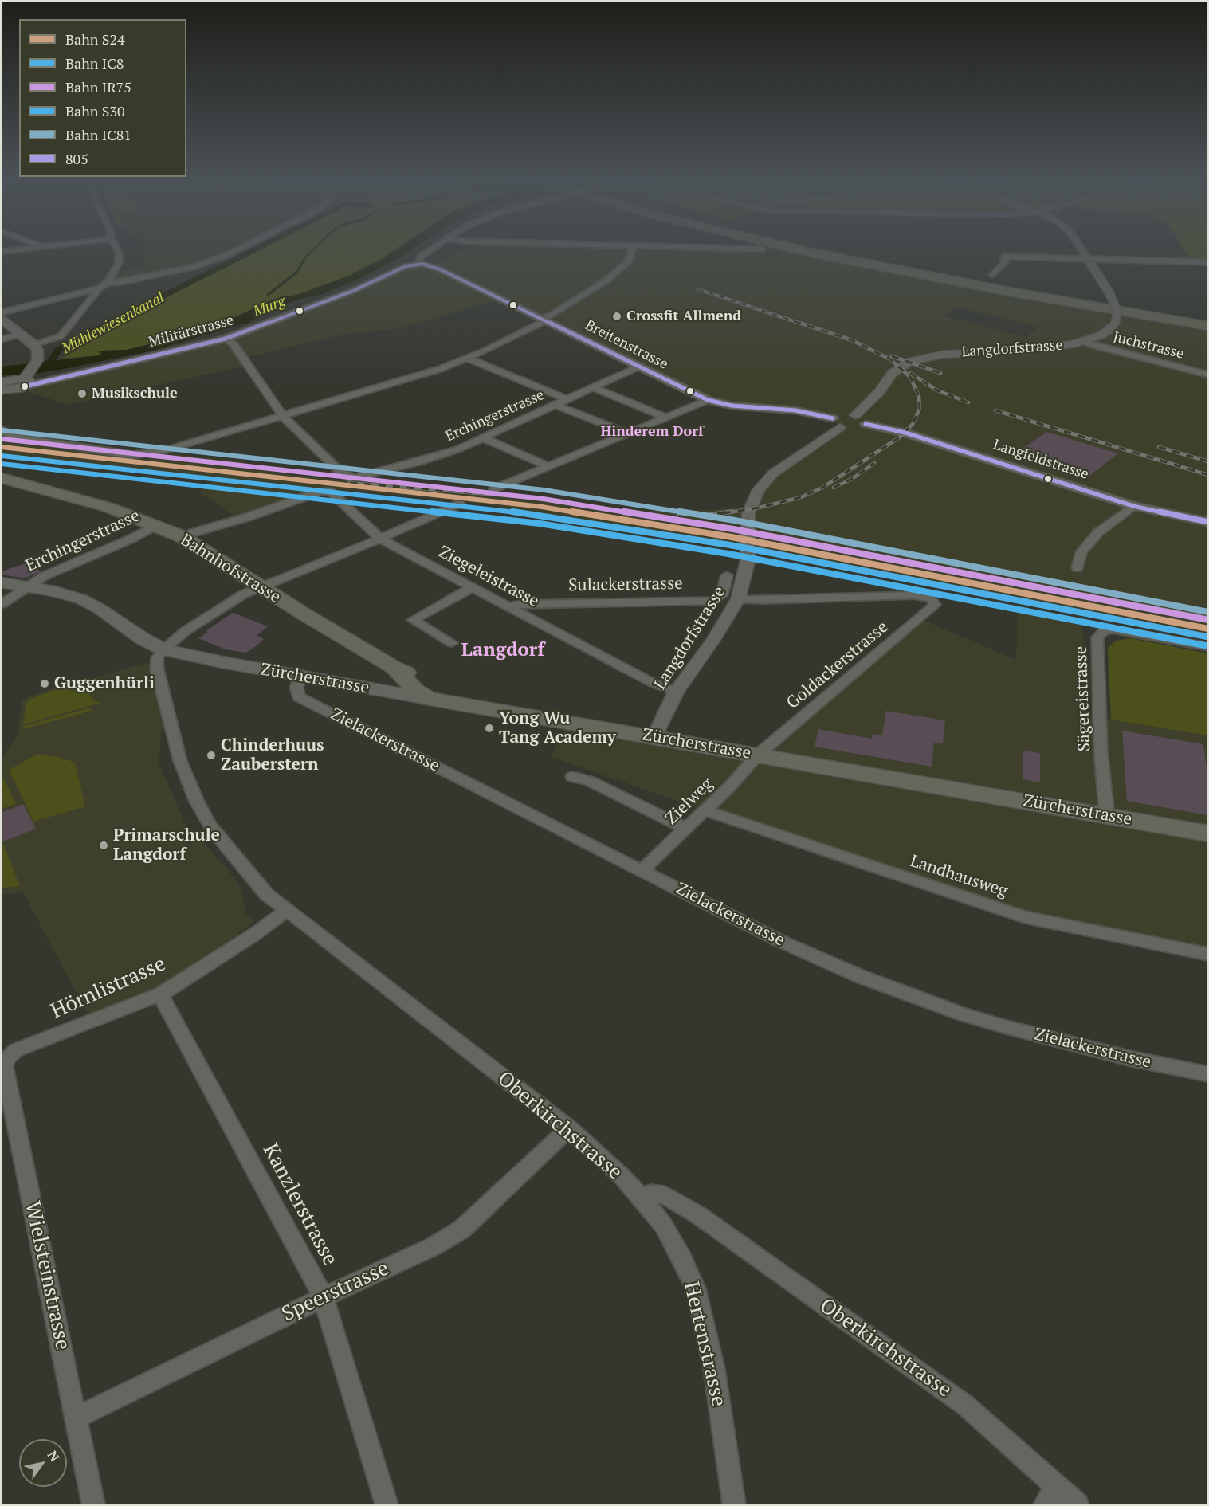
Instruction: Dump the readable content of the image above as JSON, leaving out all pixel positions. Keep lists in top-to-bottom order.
{
  "streets": {
    "main road": ["Bahnhofstrasse", "Zürcherstrasse"],
    "street": [
      "Militärstrasse",
      "Breitenstrasse",
      "Juchstrasse",
      "Langdorfstrasse",
      "Erchingerstrasse",
      "Langfeldstrasse",
      "Ziegeleistrasse",
      "Sulackerstrasse",
      "Goldackerstrasse",
      "Sägereistrasse",
      "Zielackerstrasse",
      "Zielweg",
      "Landhausweg",
      "Hörnlistrasse",
      "Oberkirchstrasse",
      "Kanzlerstrasse",
      "Wielsteinstrasse",
      "Speerstrasse",
      "Hertenstrasse"
    ]
  },
  "crossings": [
    ["Militärstrasse", "Breitenstrasse"],
    ["Breitenstrasse", "Langdorfstrasse"],
    ["Breitenstrasse", "Erchingerstrasse"],
    ["Breitenstrasse", "Langfeldstrasse"],
    ["Juchstrasse", "Langdorfstrasse"],
    ["Langdorfstrasse", "Langfeldstrasse"],
    ["Langdorfstrasse", "Ziegeleistrasse"],
    ["Langdorfstrasse", "Goldackerstrasse"],
    ["Langdorfstrasse", "Zürcherstrasse"],
    ["Erchingerstrasse", "Bahnhofstrasse"],
    ["Erchingerstrasse", "Zürcherstrasse"],
    ["Bahnhofstrasse", "Ziegeleistrasse"],
    ["Bahnhofstrasse", "Zürcherstrasse"],
    ["Ziegeleistrasse", "Sulackerstrasse"],
    ["Goldackerstrasse", "Zürcherstrasse"],
    ["Goldackerstrasse", "Zielweg"],
    ["Zürcherstrasse", "Sägereistrasse"],
    ["Zürcherstrasse", "Zielackerstrasse"],
    ["Zürcherstrasse", "Zielweg"],
    ["Zürcherstrasse", "Oberkirchstrasse"],
    ["Zielackerstrasse", "Zielweg"],
    ["Zielweg", "Landhausweg"],
    ["Hörnlistrasse", "Oberkirchstrasse"],
    ["Hörnlistrasse", "Kanzlerstrasse"],
    ["Hörnlistrasse", "Wielsteinstrasse"],
    ["Oberkirchstrasse", "Speerstrasse"],
    ["Oberkirchstrasse", "Hertenstrasse"],
    ["Kanzlerstrasse", "Speerstrasse"],
    ["Wielsteinstrasse", "Speerstrasse"]
  ],
  "districts": ["Hinderem Dorf", "Langdorf"],
  "water": ["Murg", "Mühlewiesenkanal"],
  "places": [
    "Crossfit Allmend",
    "Musikschule",
    "Guggenhürli",
    "Yong Wu Tang Academy",
    "Chinderhuus Zauberstern",
    "Primarschule Langdorf"
  ],
  "lines": [
    "transit line 805",
    "rail line IC81",
    "rail line IR75",
    "rail line S24",
    "rail line IC8",
    "rail line S30"
  ],
  "legend": [
    "Bahn S24",
    "Bahn IC8",
    "Bahn IR75",
    "Bahn S30",
    "Bahn IC81",
    "805"
  ],
  "north": "top right"
}
